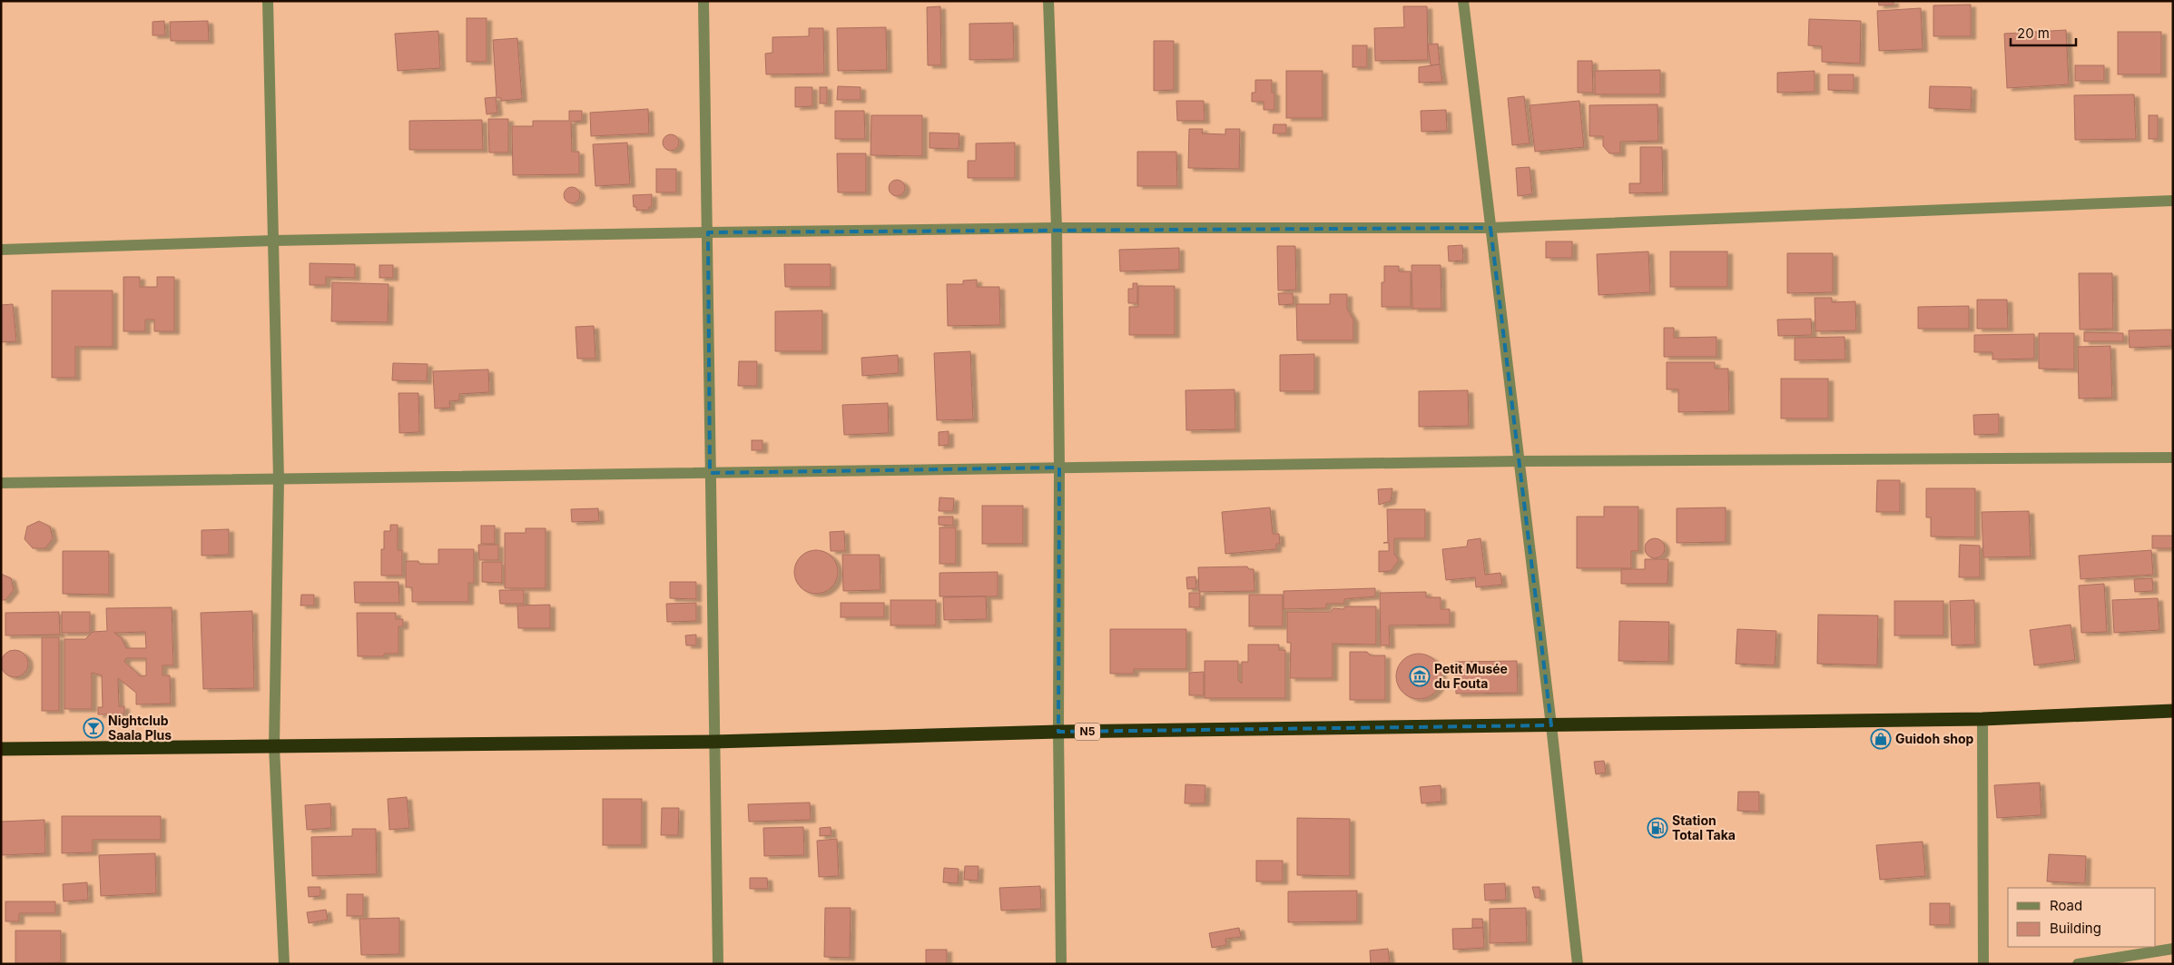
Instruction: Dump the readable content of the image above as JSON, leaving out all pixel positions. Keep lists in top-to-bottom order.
{
  "streets": {
    "highway": ["N5"]
  },
  "places": {
    "museum": ["Petit Musée du Fouta"],
    "bar": ["Nightclub Saala Plus"],
    "shop": ["Guidoh shop"],
    "fuel station": ["Station Total Taka"]
  },
  "legend": ["Road", "Building"],
  "scale_bar": "20 m"
}
